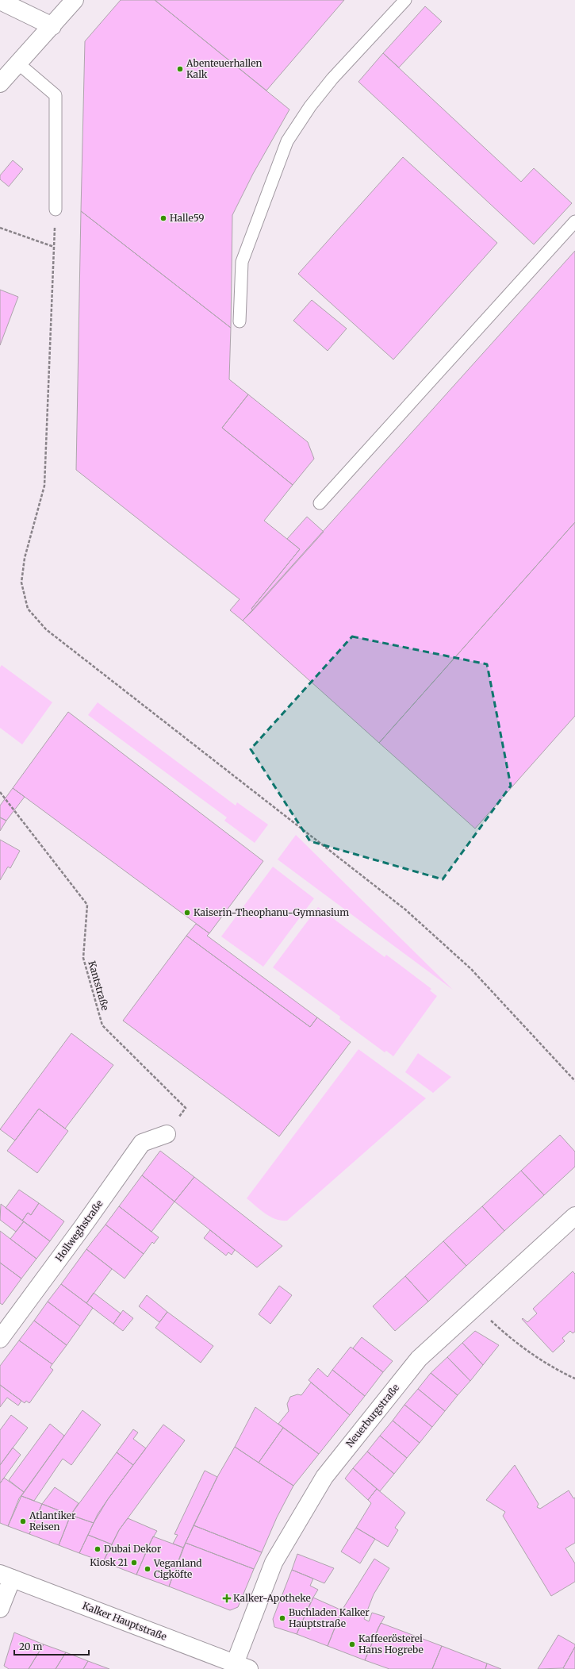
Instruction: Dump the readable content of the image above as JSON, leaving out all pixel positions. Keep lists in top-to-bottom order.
{
  "streets": {
    "street": ["Hollweghstraße", "Neuerburgstraße", "Kalker Hauptstraße"],
    "path": ["Kantstraße"]
  },
  "crossings": [
    ["Kantstraße", "Hollweghstraße"],
    ["Neuerburgstraße", "Kalker Hauptstraße"]
  ],
  "places": {
    "other": [
      "Abenteuerhallen Kalk",
      "Halle59",
      "Kaiserin-Theophanu-Gymnasium",
      "Atlantiker Reisen",
      "Dubai Dekor",
      "Kiosk 21",
      "Veganland Cigköfte",
      "Buchladen Kalker Hauptstraße",
      "Kaffeerösterei Hans Hogrebe"
    ],
    "health": ["Kalker-Apotheke"]
  },
  "scale_bar": "20 m"
}
